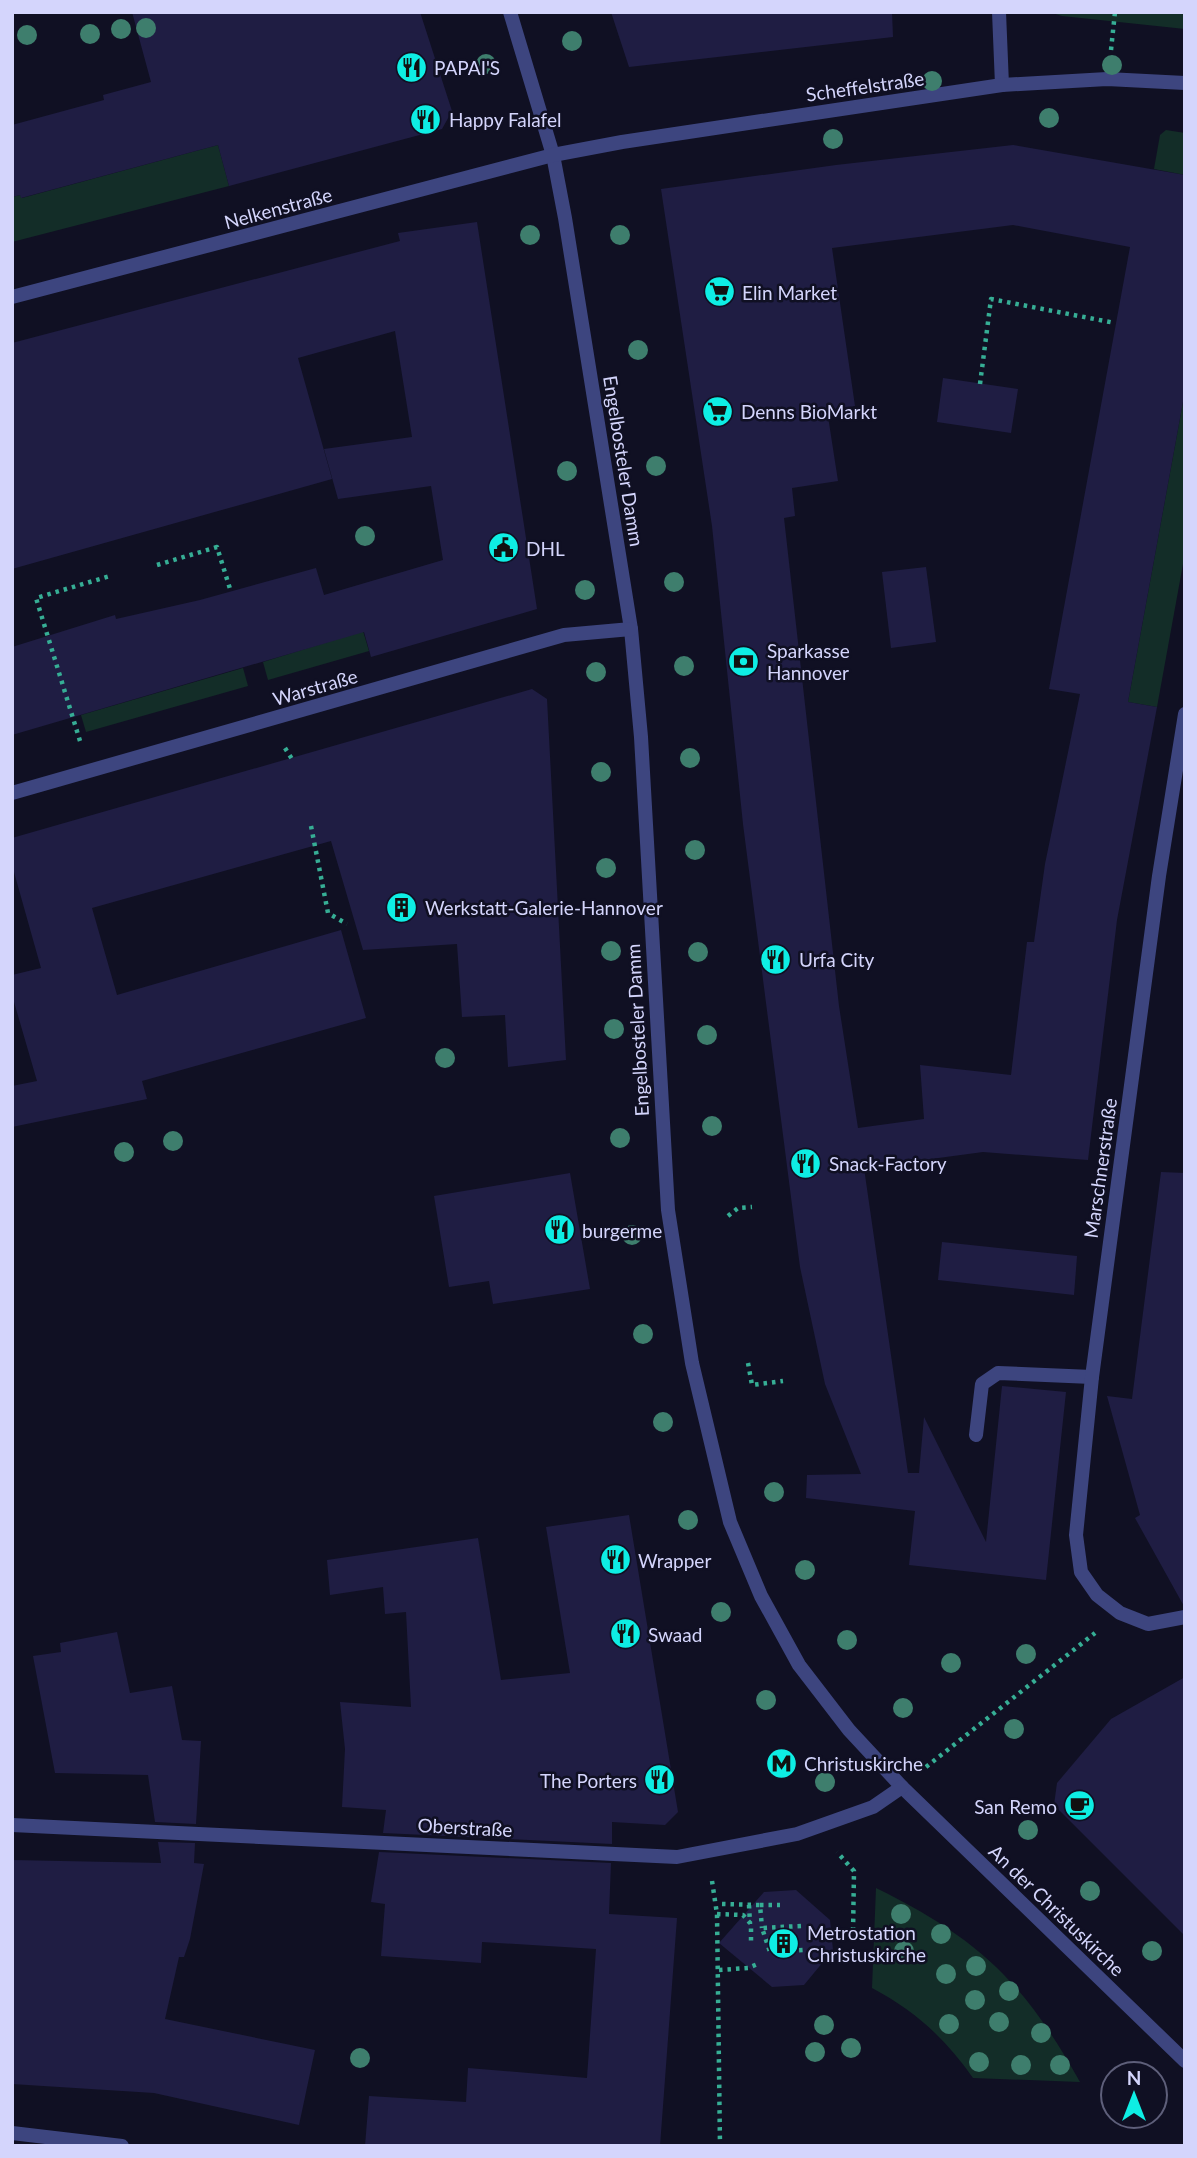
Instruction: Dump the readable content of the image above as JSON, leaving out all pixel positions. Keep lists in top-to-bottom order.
{
  "streets": {
    "street": [
      "Scheffelstraße",
      "Nelkenstraße",
      "Engelbosteler Damm",
      "Warstraße",
      "Marschnerstraße",
      "Oberstraße",
      "An der Christuskirche"
    ]
  },
  "crossings": [
    ["Scheffelstraße", "Nelkenstraße"],
    ["Scheffelstraße", "Engelbosteler Damm"],
    ["Nelkenstraße", "Engelbosteler Damm"],
    ["Engelbosteler Damm", "Warstraße"],
    ["Engelbosteler Damm", "Oberstraße"],
    ["Engelbosteler Damm", "An der Christuskirche"],
    ["Oberstraße", "An der Christuskirche"]
  ],
  "places": {
    "restaurant": [
      "PAPAI'S",
      "Happy Falafel",
      "Urfa City",
      "Snack-Factory",
      "burgerme",
      "Wrapper",
      "Swaad",
      "The Porters"
    ],
    "supermarket": ["Elin Market", "Denns BioMarkt"],
    "public building": ["DHL"],
    "bank": ["Sparkasse Hannover"],
    "building": ["Werkstatt-Galerie-Hannover", "Metrostation Christuskirche"],
    "metro station": ["Christuskirche"],
    "cafe": ["San Remo"]
  },
  "north": "top"
}
